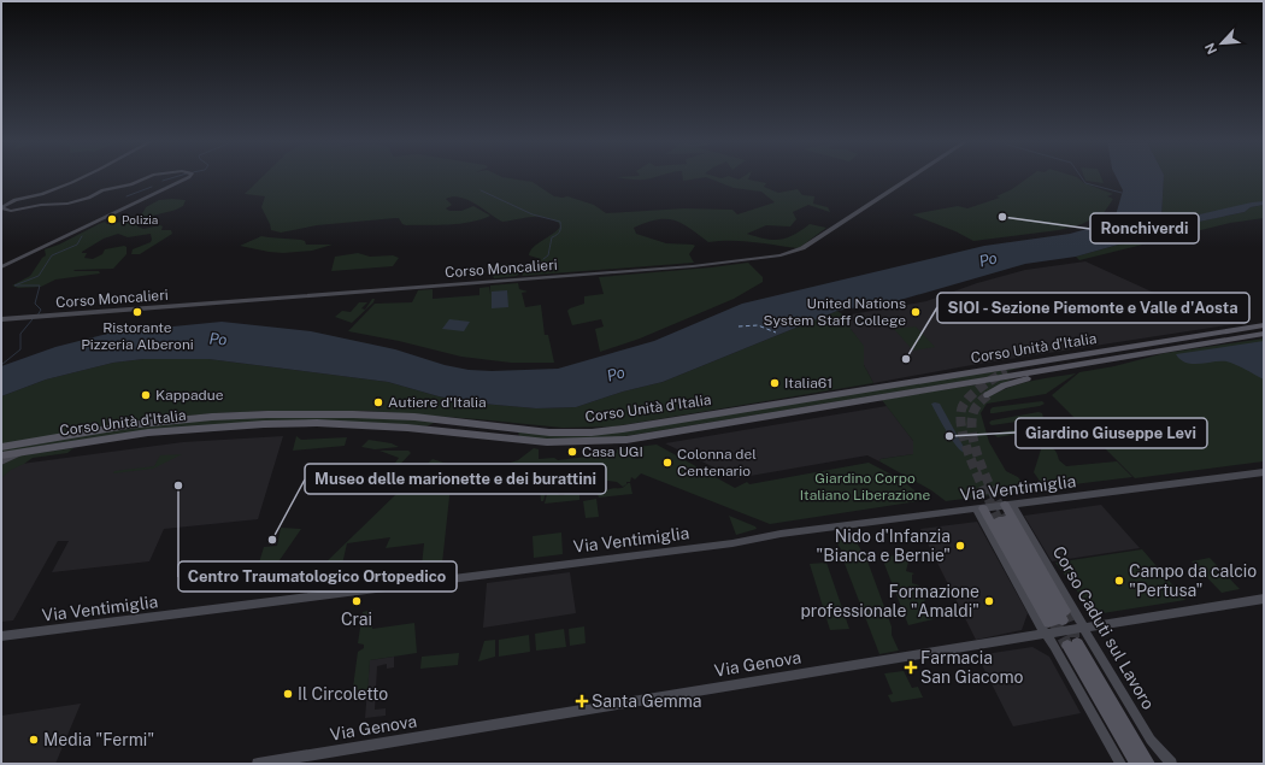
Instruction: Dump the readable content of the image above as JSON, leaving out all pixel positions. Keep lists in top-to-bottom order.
{
  "streets": {
    "main road": ["Corso Unità d'Italia"],
    "street": [
      "Corso Moncalieri",
      "Via Ventimiglia",
      "Corso Caduti sul Lavoro",
      "Via Genova"
    ]
  },
  "crossings": [
    ["Via Ventimiglia", "Corso Caduti sul Lavoro"],
    ["Corso Caduti sul Lavoro", "Via Genova"]
  ],
  "water": ["Po"],
  "parks": ["Giardino Corpo Italiano Liberazione"],
  "places": {
    "other": [
      "Ronchiverdi",
      "Polizia",
      "Ristorante Pizzeria Alberoni",
      "United Nations System Staff College",
      "SIOI - Sezione Piemonte e Valle d'Aosta",
      "Italia61",
      "Kappadue",
      "Autiere d'Italia",
      "Giardino Giuseppe Levi",
      "Casa UGI",
      "Colonna del Centenario",
      "Centro Traumatologico Ortopedico",
      "Museo delle marionette e dei burattini",
      "Nido d'Infanzia \"Bianca e Bernie\"",
      "Campo da calcio \"Pertusa\"",
      "Crai",
      "Formazione professionale \"Amaldi\"",
      "Il Circoletto",
      "Media \"Fermi\""
    ],
    "health": ["Farmacia San Giacomo", "Santa Gemma"]
  },
  "north": "bottom left"
}
